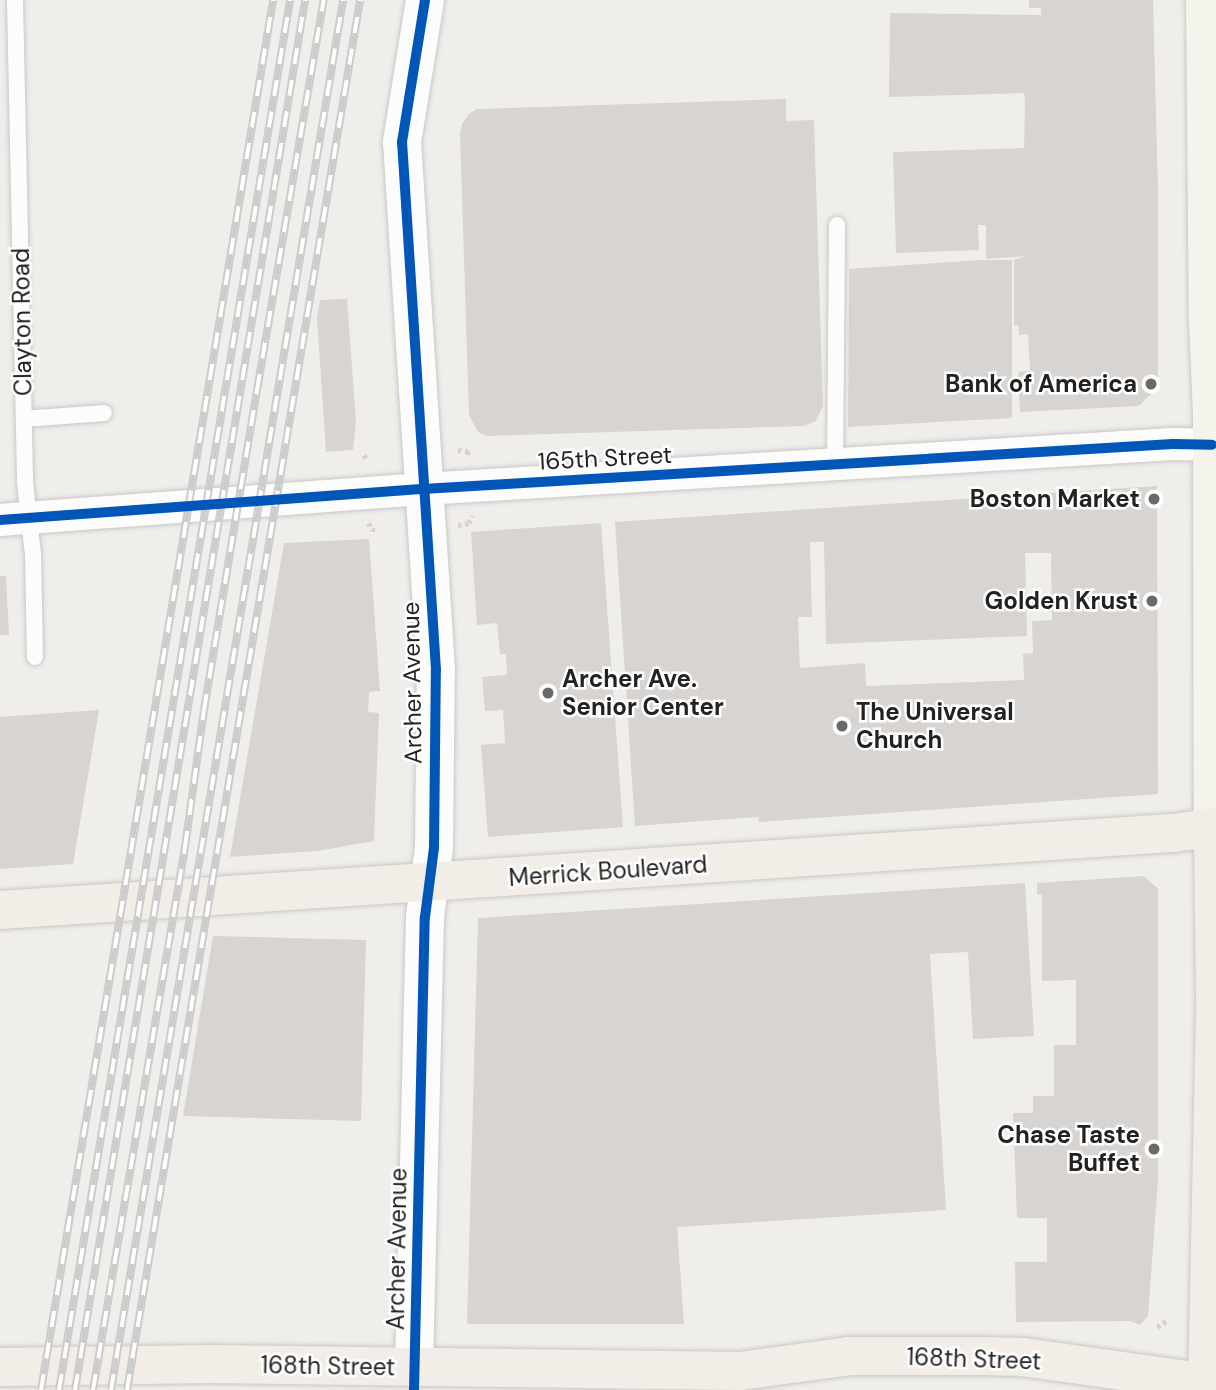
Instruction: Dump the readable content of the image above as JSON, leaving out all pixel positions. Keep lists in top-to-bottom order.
{
  "streets": {
    "main road": ["Merrick Boulevard", "168th Street"],
    "street": ["165th Street", "Archer Avenue"],
    "lane": ["Clayton Road"]
  },
  "crossings": [
    ["Clayton Road", "165th Street"],
    ["165th Street", "Archer Avenue"],
    ["Archer Avenue", "Merrick Boulevard"],
    ["Archer Avenue", "168th Street"]
  ],
  "places": [
    "Bank of America",
    "Boston Market",
    "Golden Krust",
    "Archer Ave. Senior Center",
    "The Universal Church",
    "Chase Taste Buffet"
  ]
}
